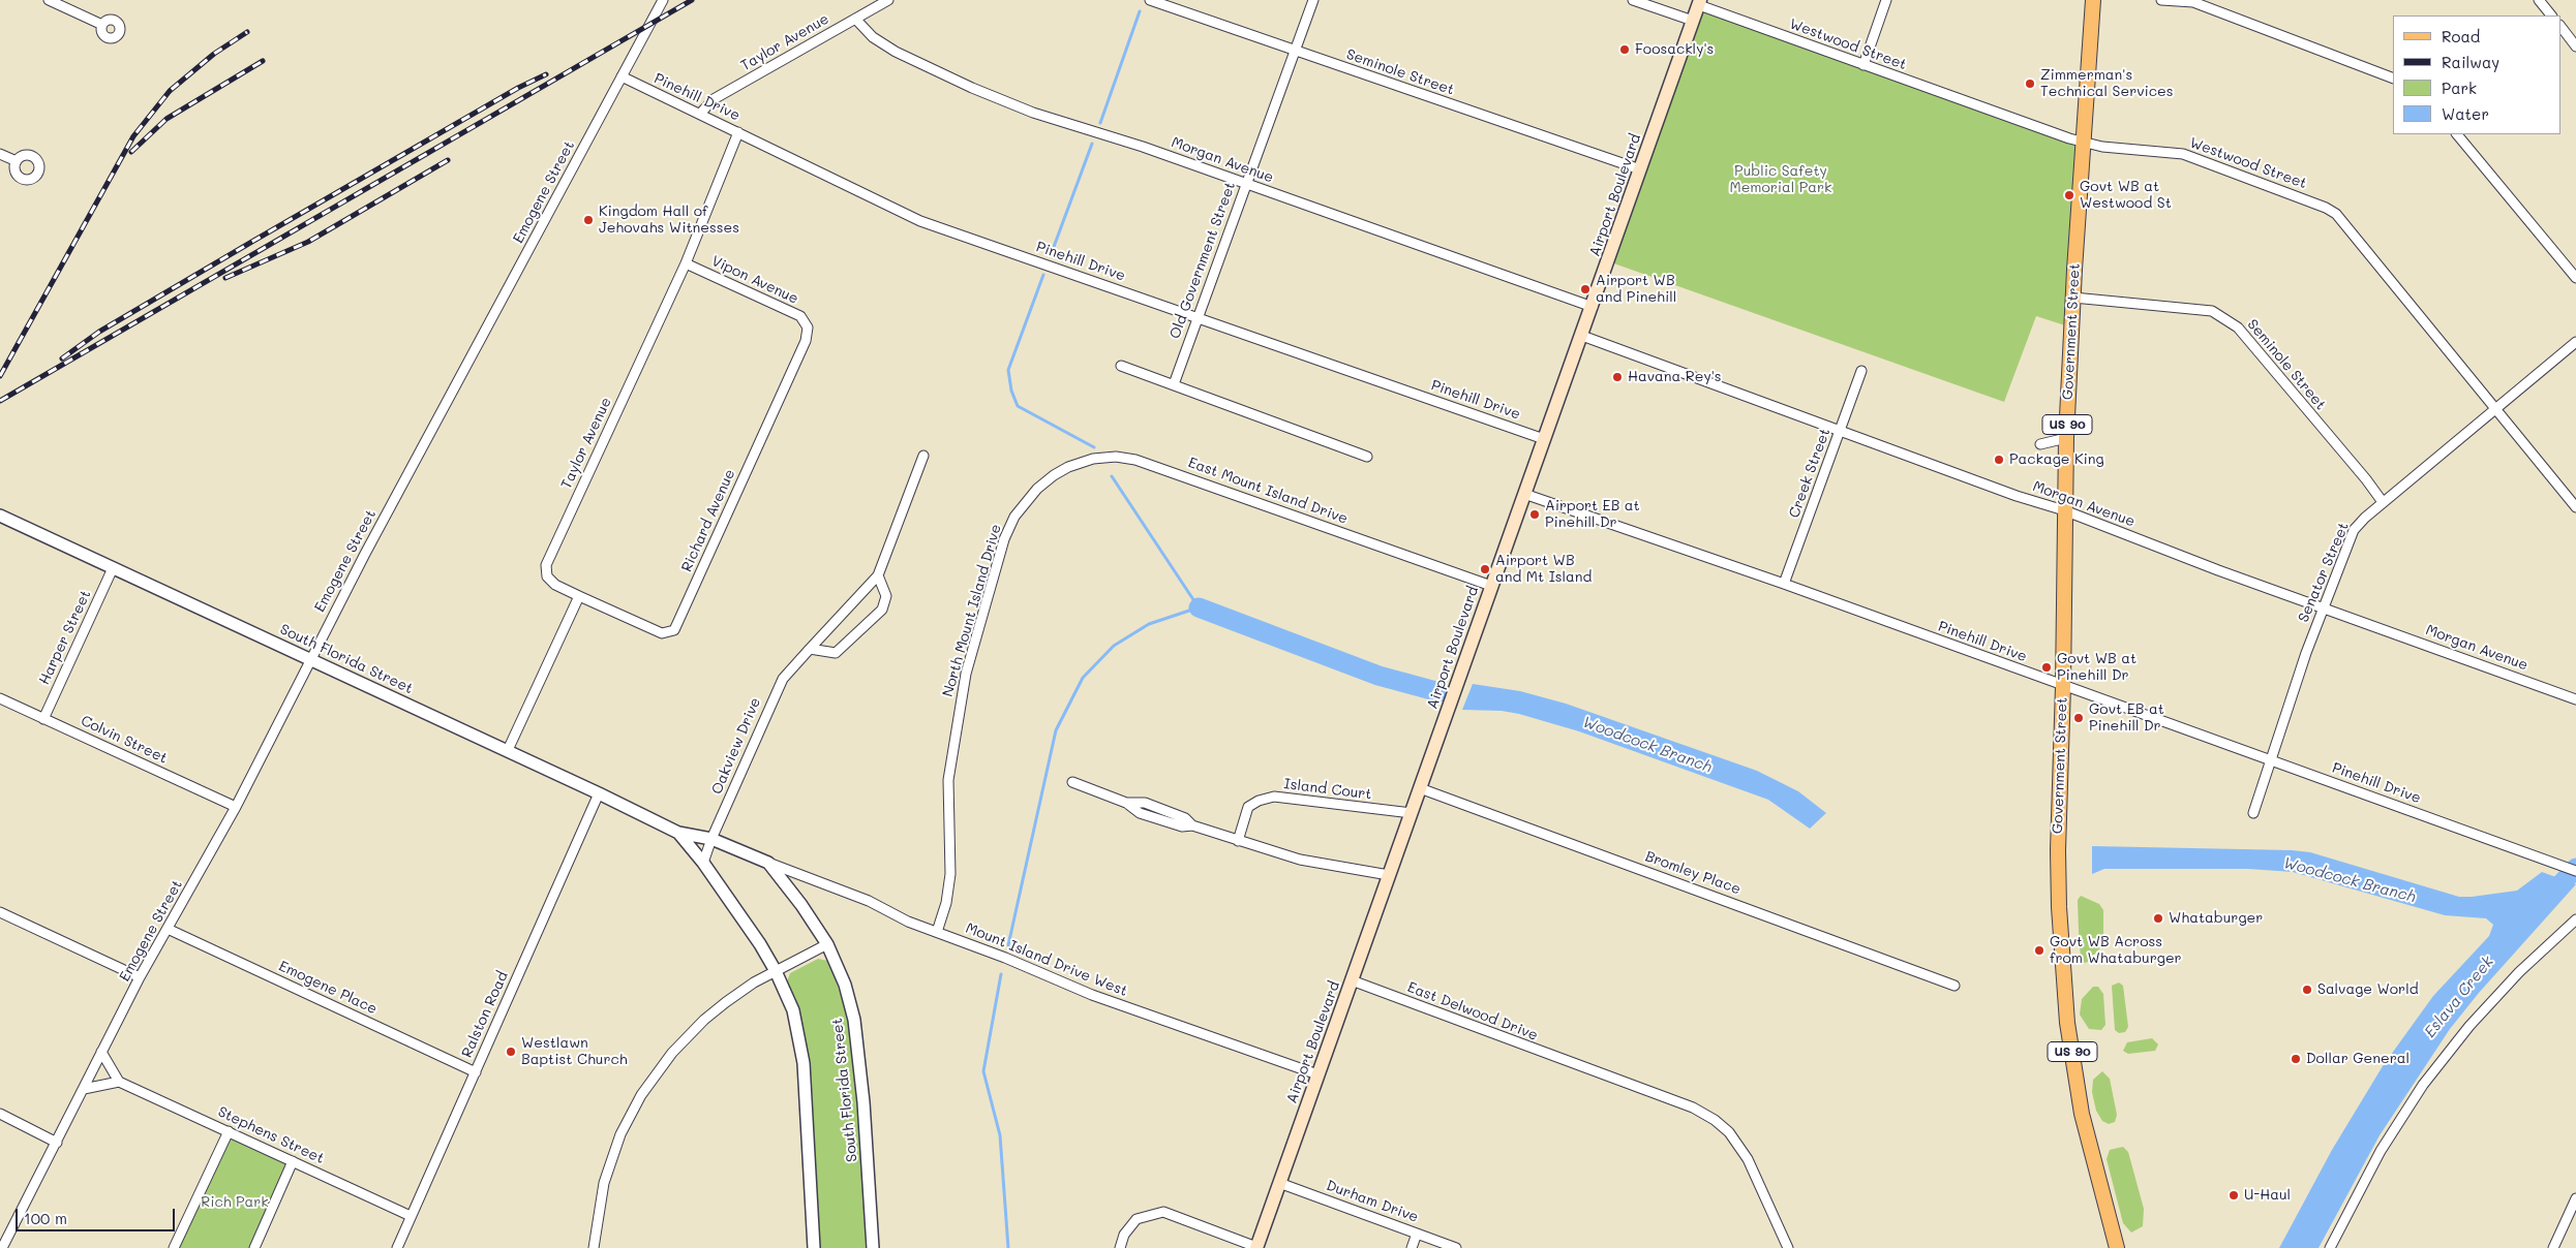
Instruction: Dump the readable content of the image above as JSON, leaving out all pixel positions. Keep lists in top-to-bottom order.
{
  "streets": {
    "main road": ["Airport Boulevard", "Government Street", "US 90"],
    "street": [
      "Taylor Avenue",
      "Westwood Street",
      "Seminole Street",
      "Pinehill Drive",
      "Morgan Avenue",
      "Emogene Street",
      "Old Government Street",
      "Vipon Avenue",
      "Creek Street",
      "East Mount Island Drive",
      "Richard Avenue",
      "Senator Street",
      "North Mount Island Drive",
      "Harper Street",
      "South Florida Street",
      "Colvin Street",
      "Oakview Drive",
      "Island Court",
      "Bromley Place",
      "Mount Island Drive West",
      "Emogene Place",
      "East Delwood Drive",
      "Ralston Road",
      "Stephens Street",
      "Durham Drive"
    ]
  },
  "crossings": [
    ["Taylor Avenue", "Pinehill Drive"],
    ["Taylor Avenue", "Morgan Avenue"],
    ["Taylor Avenue", "Vipon Avenue"],
    ["Taylor Avenue", "Richard Avenue"],
    ["Westwood Street", "Airport Boulevard"],
    ["Westwood Street", "Government Street"],
    ["Westwood Street", "Senator Street"],
    ["Seminole Street", "Airport Boulevard"],
    ["Seminole Street", "Old Government Street"],
    ["Seminole Street", "Government Street"],
    ["Seminole Street", "Senator Street"],
    ["Pinehill Drive", "Emogene Street"],
    ["Pinehill Drive", "Airport Boulevard"],
    ["Pinehill Drive", "Old Government Street"],
    ["Pinehill Drive", "Government Street"],
    ["Pinehill Drive", "Creek Street"],
    ["Pinehill Drive", "Senator Street"],
    ["Morgan Avenue", "Airport Boulevard"],
    ["Morgan Avenue", "Old Government Street"],
    ["Morgan Avenue", "Government Street"],
    ["Morgan Avenue", "Creek Street"],
    ["Morgan Avenue", "Senator Street"],
    ["Emogene Street", "South Florida Street"],
    ["Emogene Street", "Colvin Street"],
    ["Emogene Street", "Emogene Place"],
    ["Airport Boulevard", "East Mount Island Drive"],
    ["Airport Boulevard", "Island Court"],
    ["Airport Boulevard", "Bromley Place"],
    ["Airport Boulevard", "Mount Island Drive West"],
    ["Airport Boulevard", "East Delwood Drive"],
    ["Airport Boulevard", "Durham Drive"],
    ["Vipon Avenue", "Richard Avenue"],
    ["East Mount Island Drive", "North Mount Island Drive"],
    ["North Mount Island Drive", "Mount Island Drive West"],
    ["Harper Street", "South Florida Street"],
    ["Harper Street", "Colvin Street"],
    ["South Florida Street", "Oakview Drive"],
    ["South Florida Street", "Mount Island Drive West"],
    ["South Florida Street", "Ralston Road"],
    ["Emogene Place", "Ralston Road"],
    ["Ralston Road", "Stephens Street"]
  ],
  "water": ["Woodcock Branch", "Eslava Creek"],
  "parks": ["Public Safety Memorial Park", "Rich Park"],
  "places": [
    "Foosackly's",
    "Zimmerman's Technical Services",
    "Govt WB at Westwood St",
    "Kingdom Hall of Jehovahs Witnesses",
    "Airport WB and Pinehill",
    "Havana Rey's",
    "Package King",
    "Airport EB at Pinehill Dr",
    "Airport WB and Mt Island",
    "Govt WB at Pinehill Dr",
    "Govt EB at Pinehill Dr",
    "Whataburger",
    "Govt WB Across from Whataburger",
    "Salvage World",
    "Westlawn Baptist Church",
    "Dollar General",
    "U-Haul"
  ],
  "legend": [
    "Road",
    "Railway",
    "Park",
    "Water"
  ],
  "scale_bar": "100 m"
}
